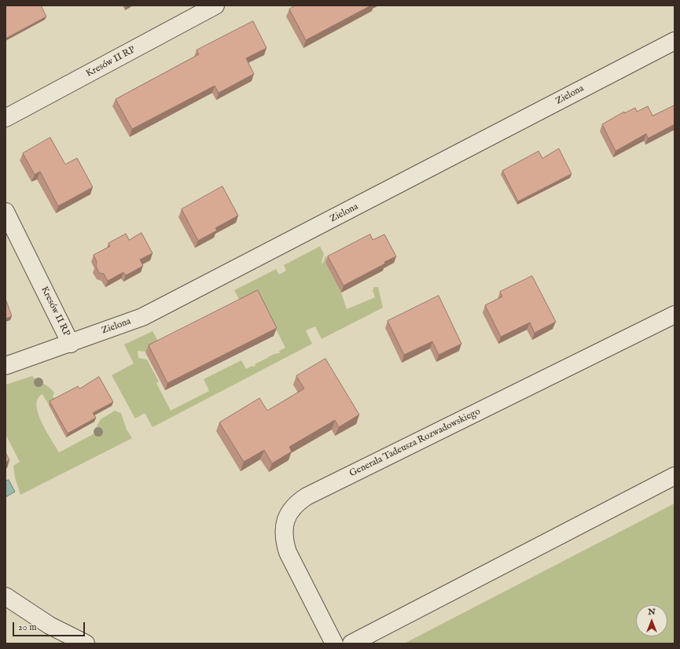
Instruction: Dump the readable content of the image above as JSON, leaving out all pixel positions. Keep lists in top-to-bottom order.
{
  "streets": {
    "street": ["Kresów II RP", "Zielona", "Generała Tadeusza Rozwadowskiego"]
  },
  "crossings": [
    ["Kresów II RP", "Zielona"]
  ],
  "scale_bar": "20 m",
  "north": "top"
}
